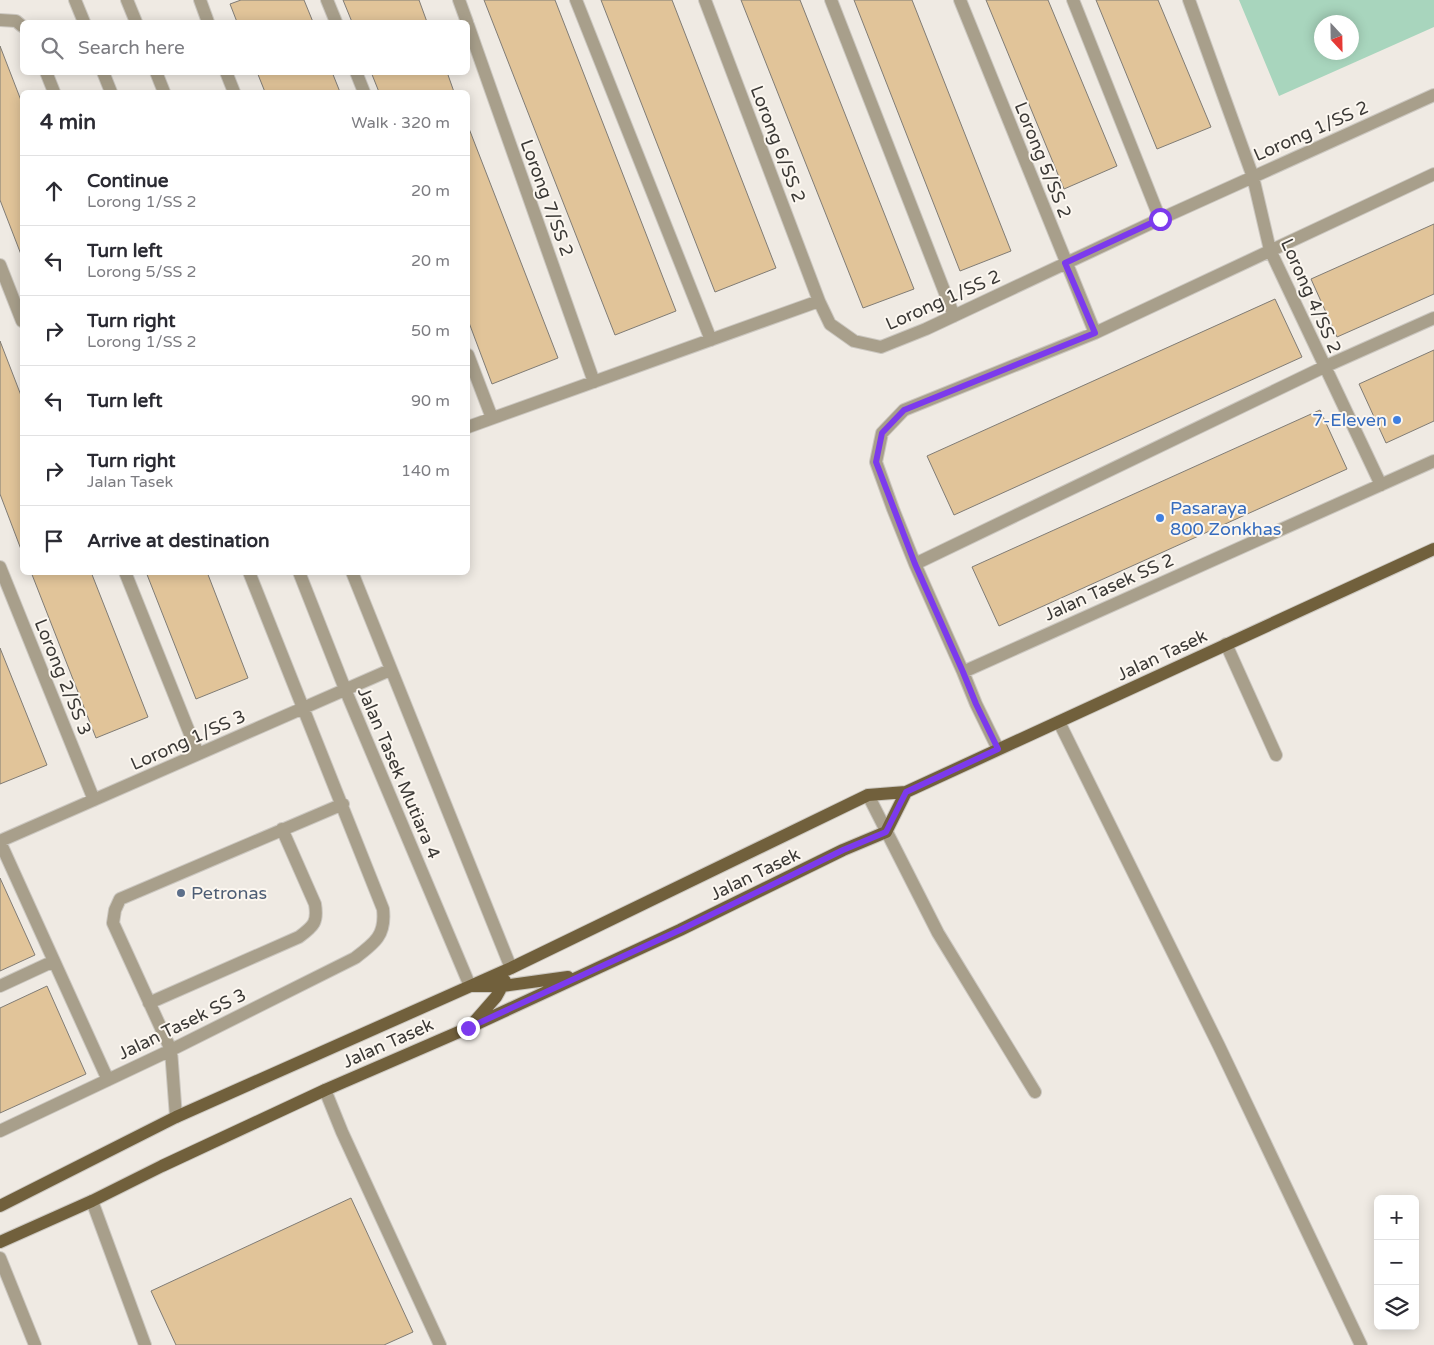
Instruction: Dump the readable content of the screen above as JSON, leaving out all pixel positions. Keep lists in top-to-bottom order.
{
  "streets": {
    "main road": ["Jalan Tasek"],
    "street": [
      "Lorong 1/SS 2",
      "Lorong 6/SS 2",
      "Lorong 5/SS 2",
      "Lorong 7/SS 2",
      "Lorong 4/SS 2",
      "Jalan Tasek SS 2",
      "Lorong 2/SS 3",
      "Lorong 1/SS 3",
      "Jalan Tasek Mutiara 4",
      "Jalan Tasek SS 3"
    ]
  },
  "crossings": [
    ["Lorong 1/SS 2", "Lorong 6/SS 2"],
    ["Lorong 1/SS 2", "Lorong 5/SS 2"],
    ["Lorong 1/SS 2", "Lorong 4/SS 2"],
    ["Lorong 4/SS 2", "Jalan Tasek SS 2"],
    ["Jalan Tasek", "Jalan Tasek Mutiara 4"],
    ["Lorong 2/SS 3", "Lorong 1/SS 3"],
    ["Lorong 1/SS 3", "Jalan Tasek Mutiara 4"]
  ],
  "places": ["7-Eleven", "Pasaraya 800 Zonkhas", "Petronas"],
  "north": "bottom",
  "page": {
    "search": "Search here",
    "heading": ["4 min", "Walk · 320 m"],
    "list": [
      ["Continue", "Lorong 1/SS 2", "20 m"],
      ["Turn left", "Lorong 5/SS 2", "20 m"],
      ["Turn right", "Lorong 1/SS 2", "50 m"],
      ["Turn left", "90 m"],
      ["Turn right", "Jalan Tasek", "140 m"],
      "Arrive at destination"
    ],
    "map_buttons": ["+", "−"]
  }
}
